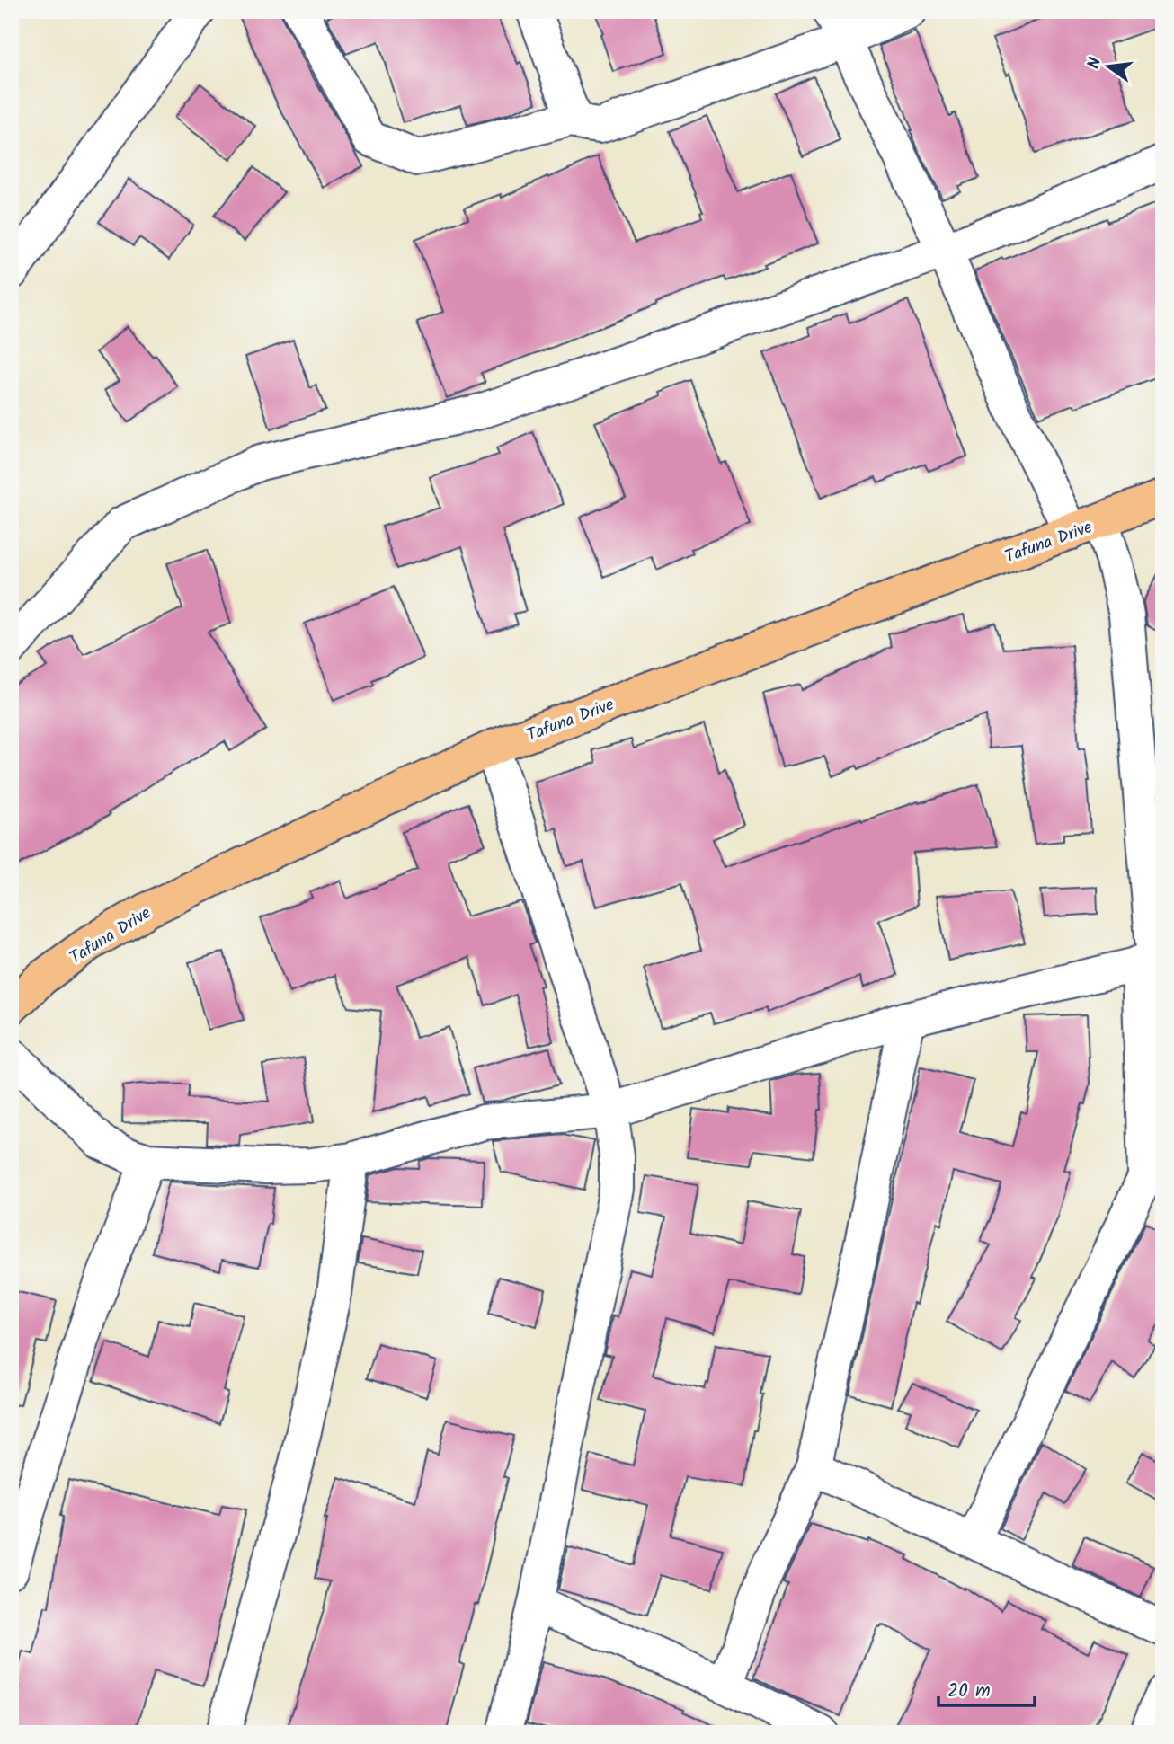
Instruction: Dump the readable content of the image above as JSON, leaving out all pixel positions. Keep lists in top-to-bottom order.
{
  "streets": {
    "main road": ["Tafuna Drive"]
  },
  "scale_bar": "20 m",
  "north": "left"
}
